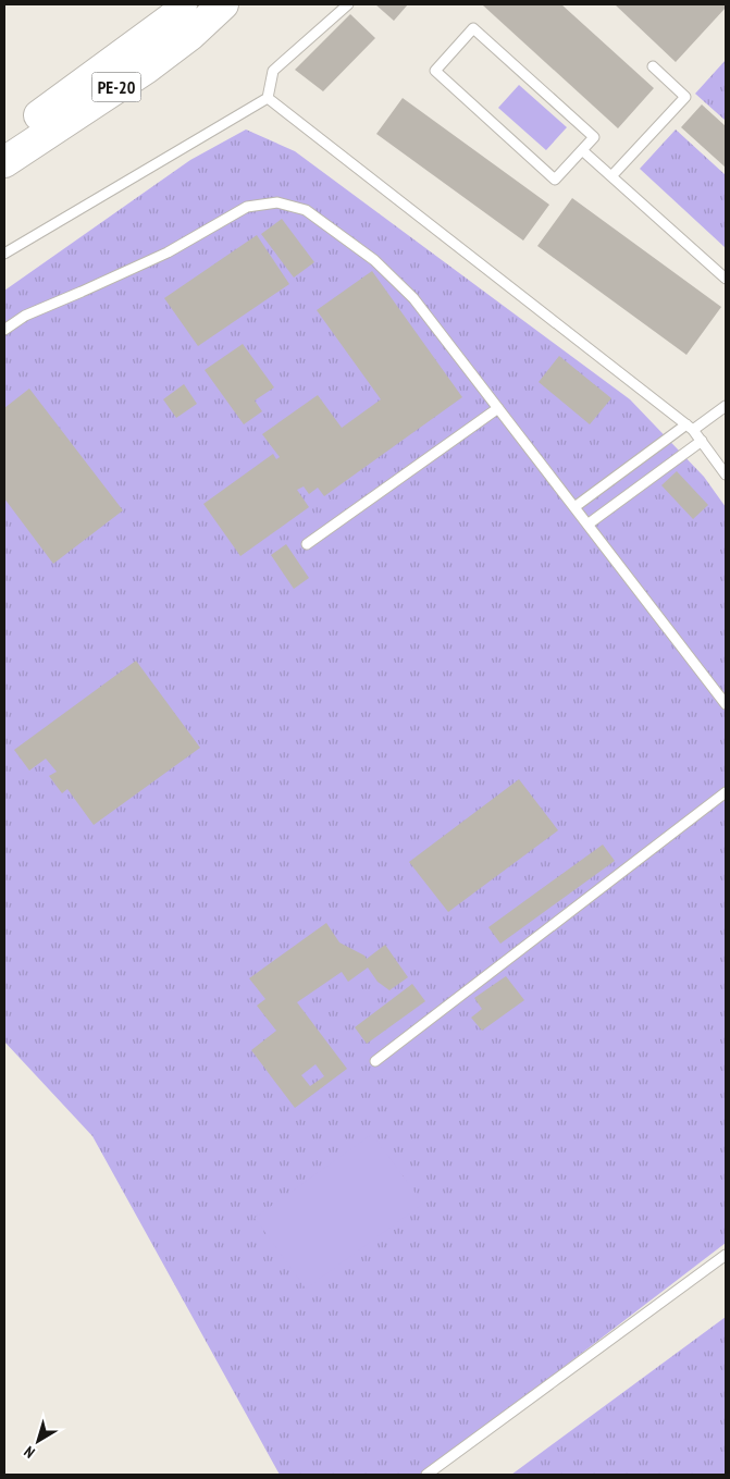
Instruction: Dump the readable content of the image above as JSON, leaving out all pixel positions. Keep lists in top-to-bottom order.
{
  "streets": {
    "highway": ["PE-20"]
  },
  "north": "bottom left"
}
